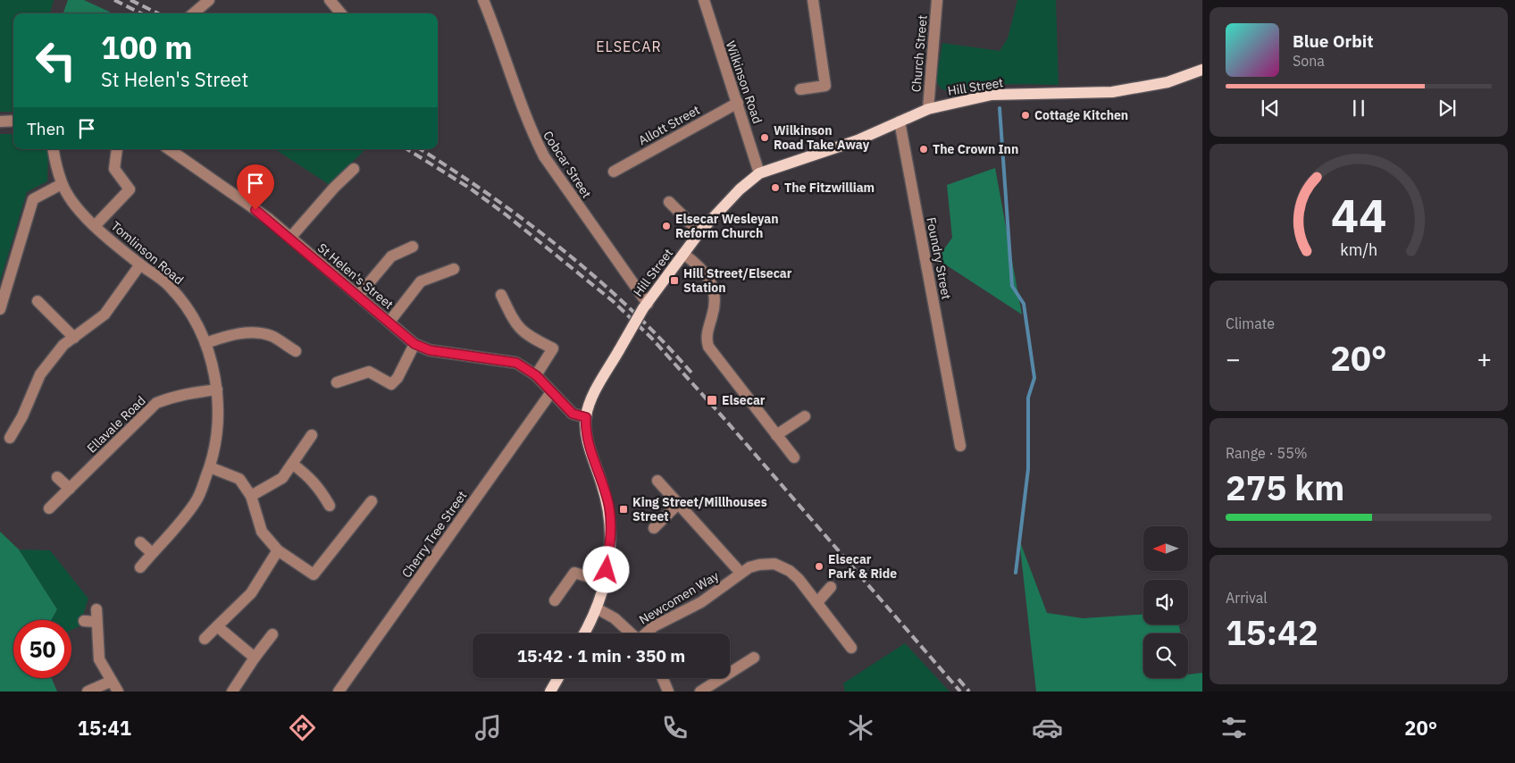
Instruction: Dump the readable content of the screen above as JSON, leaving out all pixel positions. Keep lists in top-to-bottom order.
{
  "streets": {
    "main road": ["Hill Street"],
    "street": [
      "Church Street",
      "Wilkinson Road",
      "Allott Street",
      "Cobcar Street",
      "Tomlinson Road",
      "Foundry Street",
      "St Helen's Street",
      "Ellavale Road",
      "Cherry Tree Street",
      "Newcomen Way"
    ]
  },
  "crossings": [
    ["Church Street", "Hill Street"],
    ["Wilkinson Road", "Hill Street"],
    ["Wilkinson Road", "Allott Street"],
    ["Hill Street", "Cobcar Street"],
    ["Hill Street", "Foundry Street"],
    ["Hill Street", "St Helen's Street"],
    ["Tomlinson Road", "Ellavale Road"],
    ["St Helen's Street", "Cherry Tree Street"]
  ],
  "districts": ["ELSECAR"],
  "places": {
    "other": [
      "Cottage Kitchen",
      "Wilkinson Road Take Away",
      "The Crown Inn",
      "The Fitzwilliam",
      "Elsecar Wesleyan Reform Church",
      "Elsecar Park & Ride"
    ],
    "transit": ["Hill Street/Elsecar Station", "Elsecar", "King Street/Millhouses Street"]
  },
  "north": "left",
  "page": {
    "turn": ["100 m", "St Helen's Street"],
    "song": ["Blue Orbit", "Sona"],
    "then": "Then",
    "tile": [
      "Climate",
      ["Range · 55%", "275 km"],
      ["Arrival", "15:42"]
    ],
    "heat": ["−", "20°", "+"],
    "limit": "50",
    "trip": "15:42 · 1 min · 350 m",
    "tabs": ["15:41", "20°"],
    "gauge": ["44", "km/h"]
  }
}
